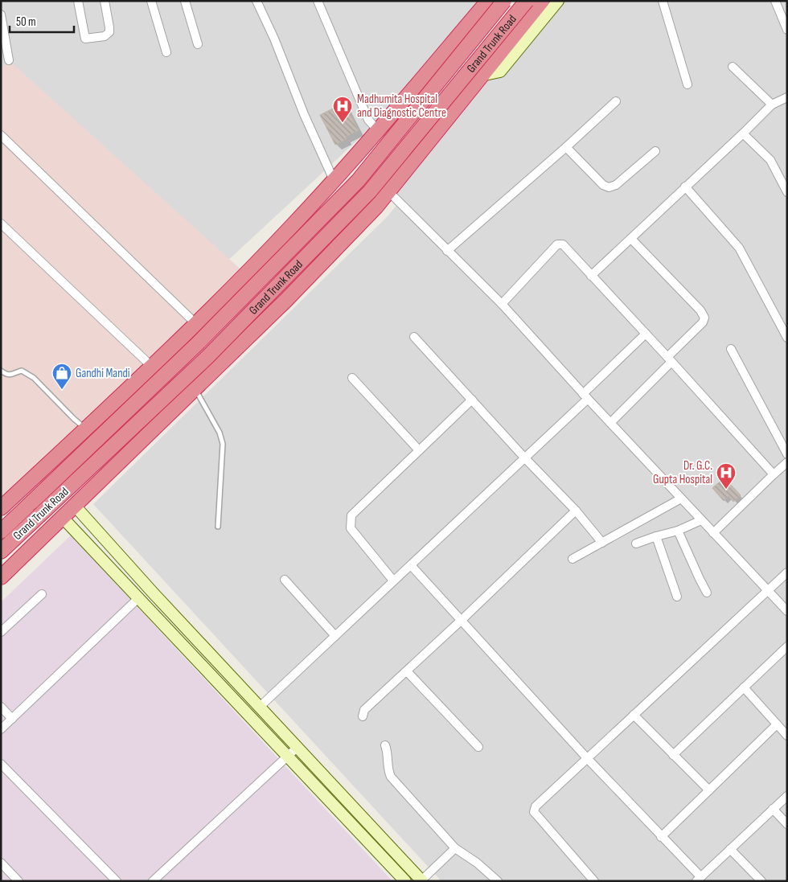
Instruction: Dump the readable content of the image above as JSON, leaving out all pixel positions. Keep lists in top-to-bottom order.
{
  "streets": {
    "highway": ["Grand Trunk Road"]
  },
  "places": {
    "hospital": ["Madhumita Hospital and Diagnostic Centre", "Dr. G.C. Gupta Hospital"],
    "shop": ["Gandhi Mandi"]
  },
  "scale_bar": "50 m"
}
